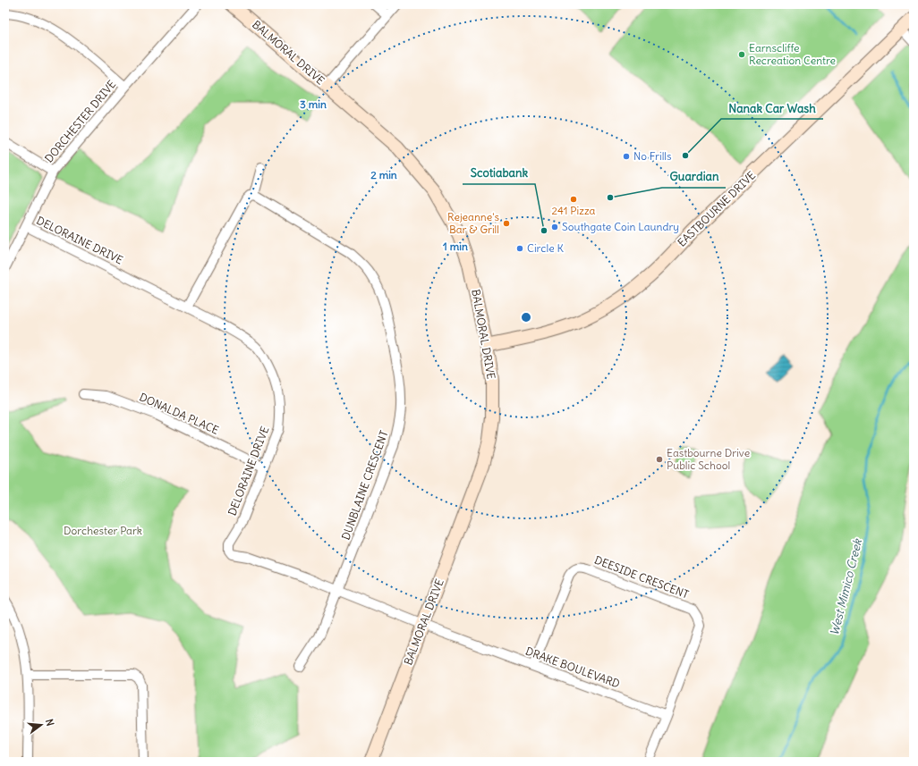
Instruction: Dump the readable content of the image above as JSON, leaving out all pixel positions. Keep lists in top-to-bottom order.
{
  "streets": {
    "street": [
      "BALMORAL DRIVE",
      "DORCHESTER DRIVE",
      "EASTBOURNE DRIVE",
      "DELORAINE DRIVE",
      "DONALDA PLACE",
      "DUNBLAINE CRESCENT",
      "DEESIDE CRESCENT",
      "DRAKE BOULEVARD"
    ]
  },
  "crossings": [
    ["BALMORAL DRIVE", "EASTBOURNE DRIVE"],
    ["BALMORAL DRIVE", "DELORAINE DRIVE"],
    ["BALMORAL DRIVE", "DRAKE BOULEVARD"],
    ["DORCHESTER DRIVE", "DELORAINE DRIVE"],
    ["DELORAINE DRIVE", "DONALDA PLACE"],
    ["DELORAINE DRIVE", "DUNBLAINE CRESCENT"],
    ["DELORAINE DRIVE", "DRAKE BOULEVARD"],
    ["DEESIDE CRESCENT", "DRAKE BOULEVARD"]
  ],
  "water": ["West Mimico Creek"],
  "parks": ["Dorchester Park"],
  "places": [
    "Earnscliffe Recreation Centre",
    "Nanak Car Wash",
    "No Frills",
    "Guardian",
    "241 Pizza",
    "Rejeanne's Bar & Grill",
    "Southgate Coin Laundry",
    "Scotiabank",
    "Circle K",
    "Eastbourne Drive Public School"
  ],
  "north": "right",
  "rings": ["3 min", "2 min", "1 min"]
}
